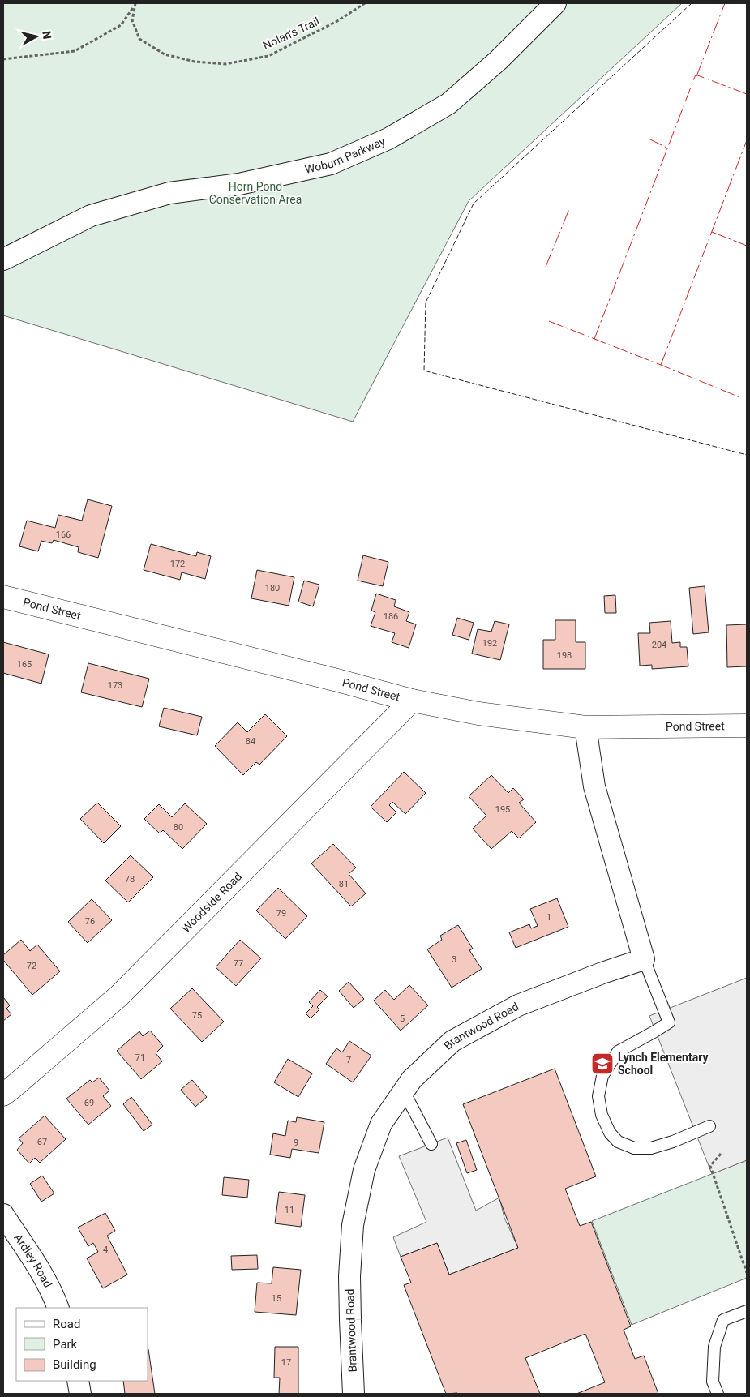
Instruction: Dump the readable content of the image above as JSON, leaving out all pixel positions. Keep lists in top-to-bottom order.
{
  "streets": {
    "street": [
      "Woburn Parkway",
      "Pond Street",
      "Woodside Road",
      "Brantwood Road",
      "Ardley Road"
    ],
    "path": ["Nolan's Trail"]
  },
  "crossings": [
    ["Pond Street", "Woodside Road"]
  ],
  "parks": ["Horn Pond Conservation Area"],
  "places": {
    "school or university": ["Lynch Elementary School"]
  },
  "house_numbers": [
    "166",
    "172",
    "180",
    "186",
    "192",
    "204",
    "198",
    "165",
    "173",
    "84",
    "195",
    "80",
    "78",
    "81",
    "79",
    "1",
    "76",
    "3",
    "77",
    "72",
    "75",
    "5",
    "71",
    "7",
    "69",
    "67",
    "9",
    "11",
    "4",
    "15",
    "17"
  ],
  "legend": ["Road", "Park", "Building"],
  "north": "right"
}
